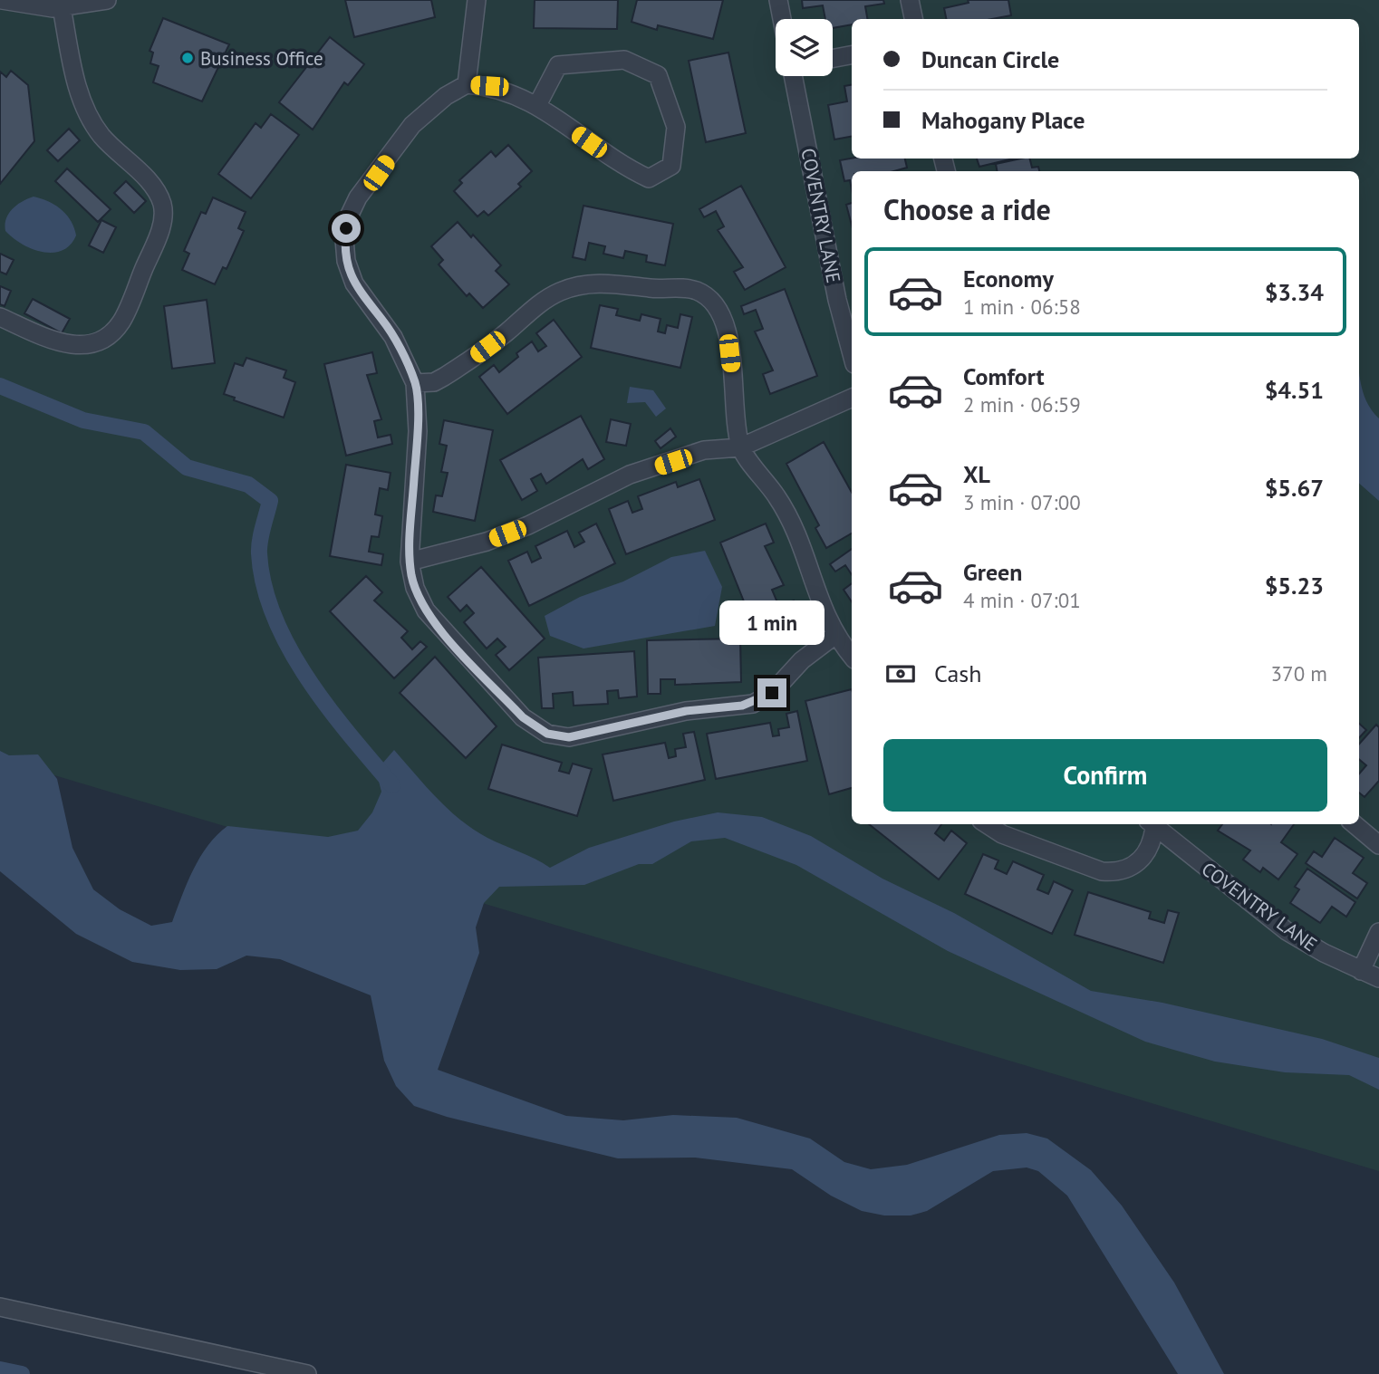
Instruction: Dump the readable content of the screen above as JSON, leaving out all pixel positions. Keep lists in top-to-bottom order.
{
  "streets": {
    "street": ["COVENTRY LANE"]
  },
  "places": ["Business Office"],
  "page": {
    "banner": ["Duncan Circle", "Mahogany Place"],
    "heading": "Choose a ride",
    "list": [
      {
        "name": "Economy",
        "note": "1 min · 06:58",
        "value": "$3.34"
      },
      {
        "name": "Comfort",
        "note": "2 min · 06:59",
        "value": "$4.51"
      },
      {
        "name": "XL",
        "note": "3 min · 07:00",
        "value": "$5.67"
      },
      {
        "name": "Green",
        "note": "4 min · 07:01",
        "value": "$5.23"
      }
    ],
    "bubble": "1 min",
    "pay": ["Cash", "370 m"],
    "buttons": "Confirm"
  }
}
